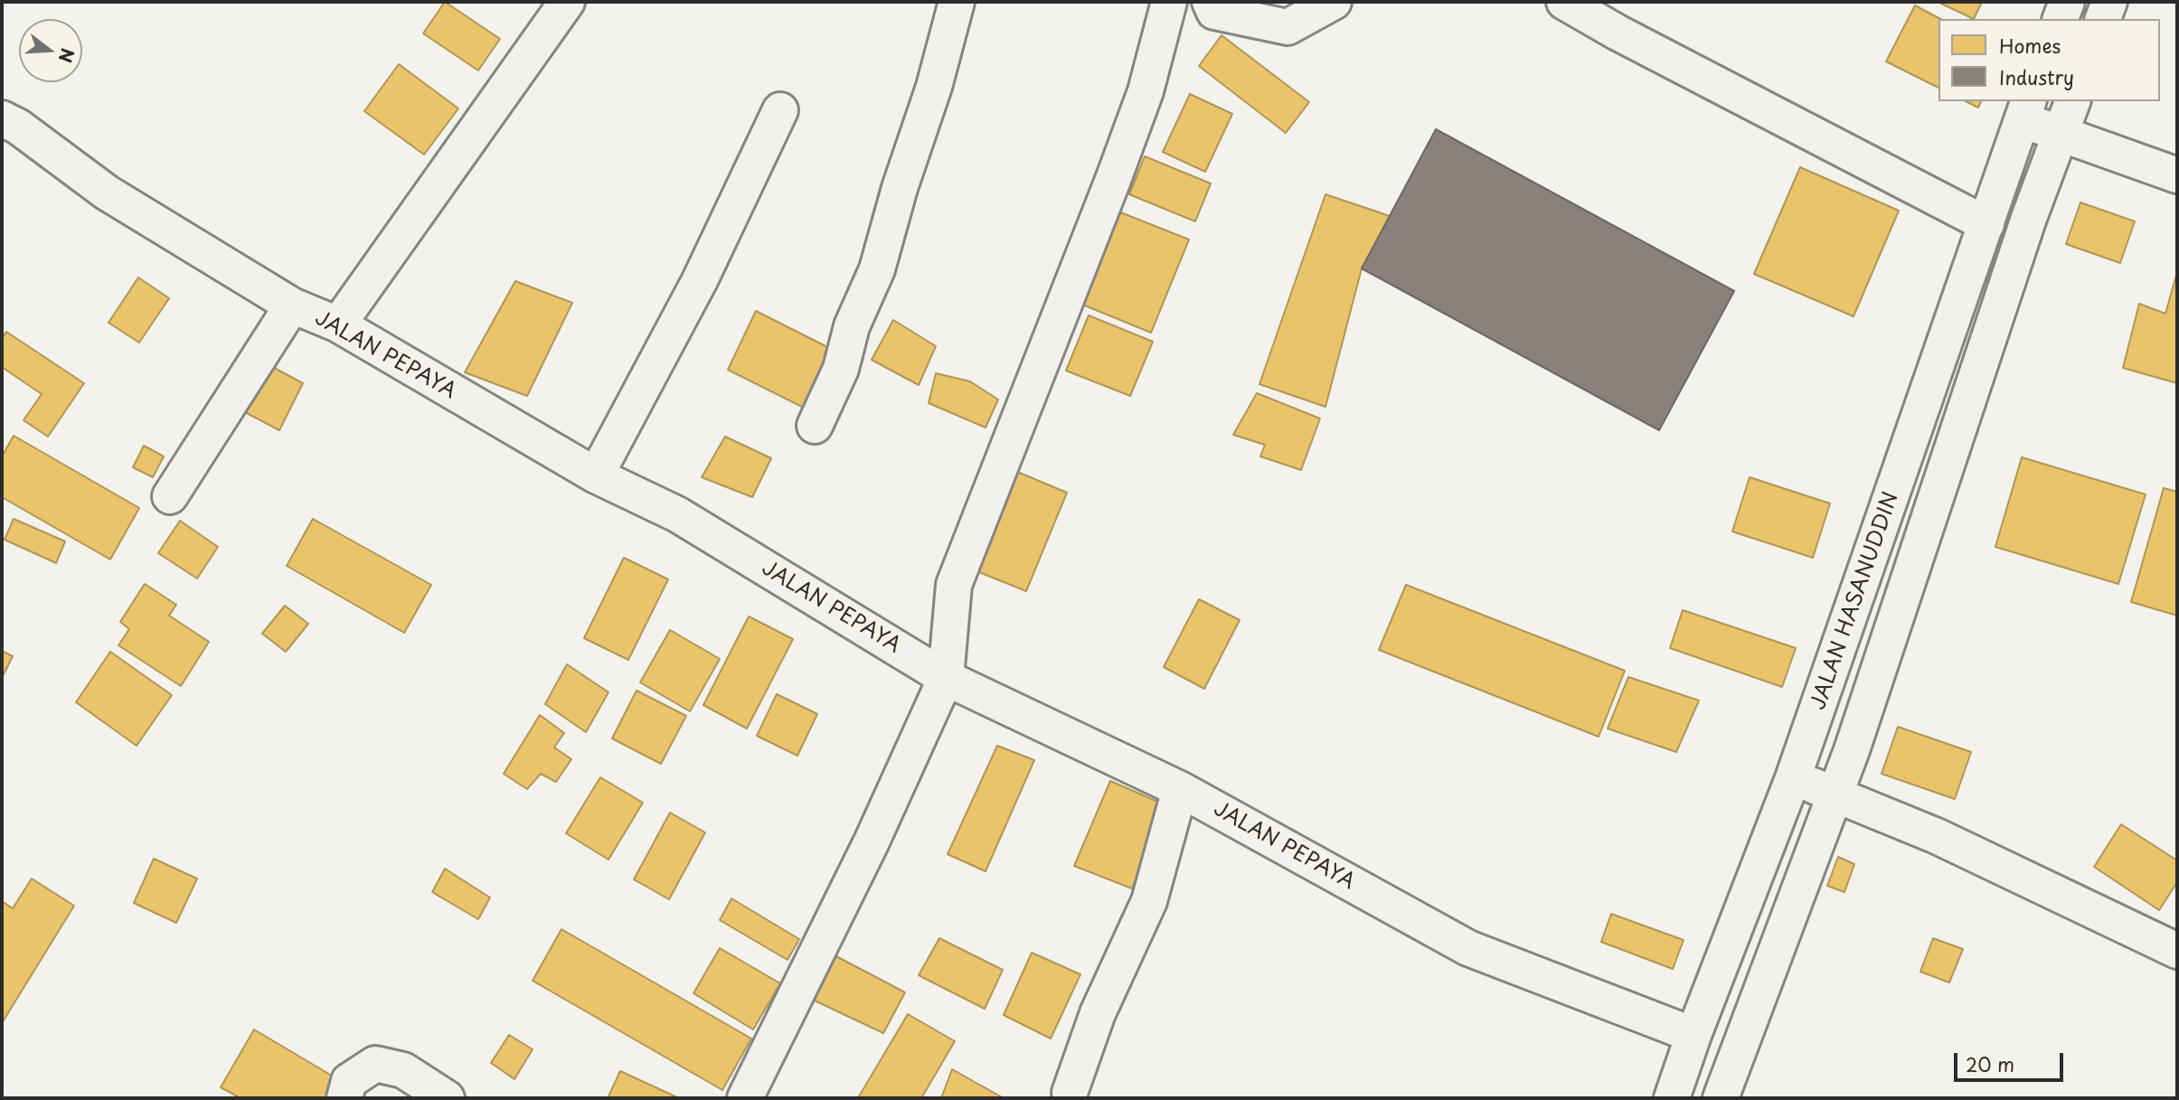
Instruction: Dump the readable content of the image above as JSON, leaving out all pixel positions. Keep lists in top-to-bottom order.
{
  "streets": {
    "street": ["JALAN PEPAYA", "JALAN HASANUDDIN"]
  },
  "crossings": [
    ["JALAN PEPAYA", "JALAN HASANUDDIN"]
  ],
  "legend": ["Homes", "Industry"],
  "scale_bar": "20 m",
  "north": "right"
}
